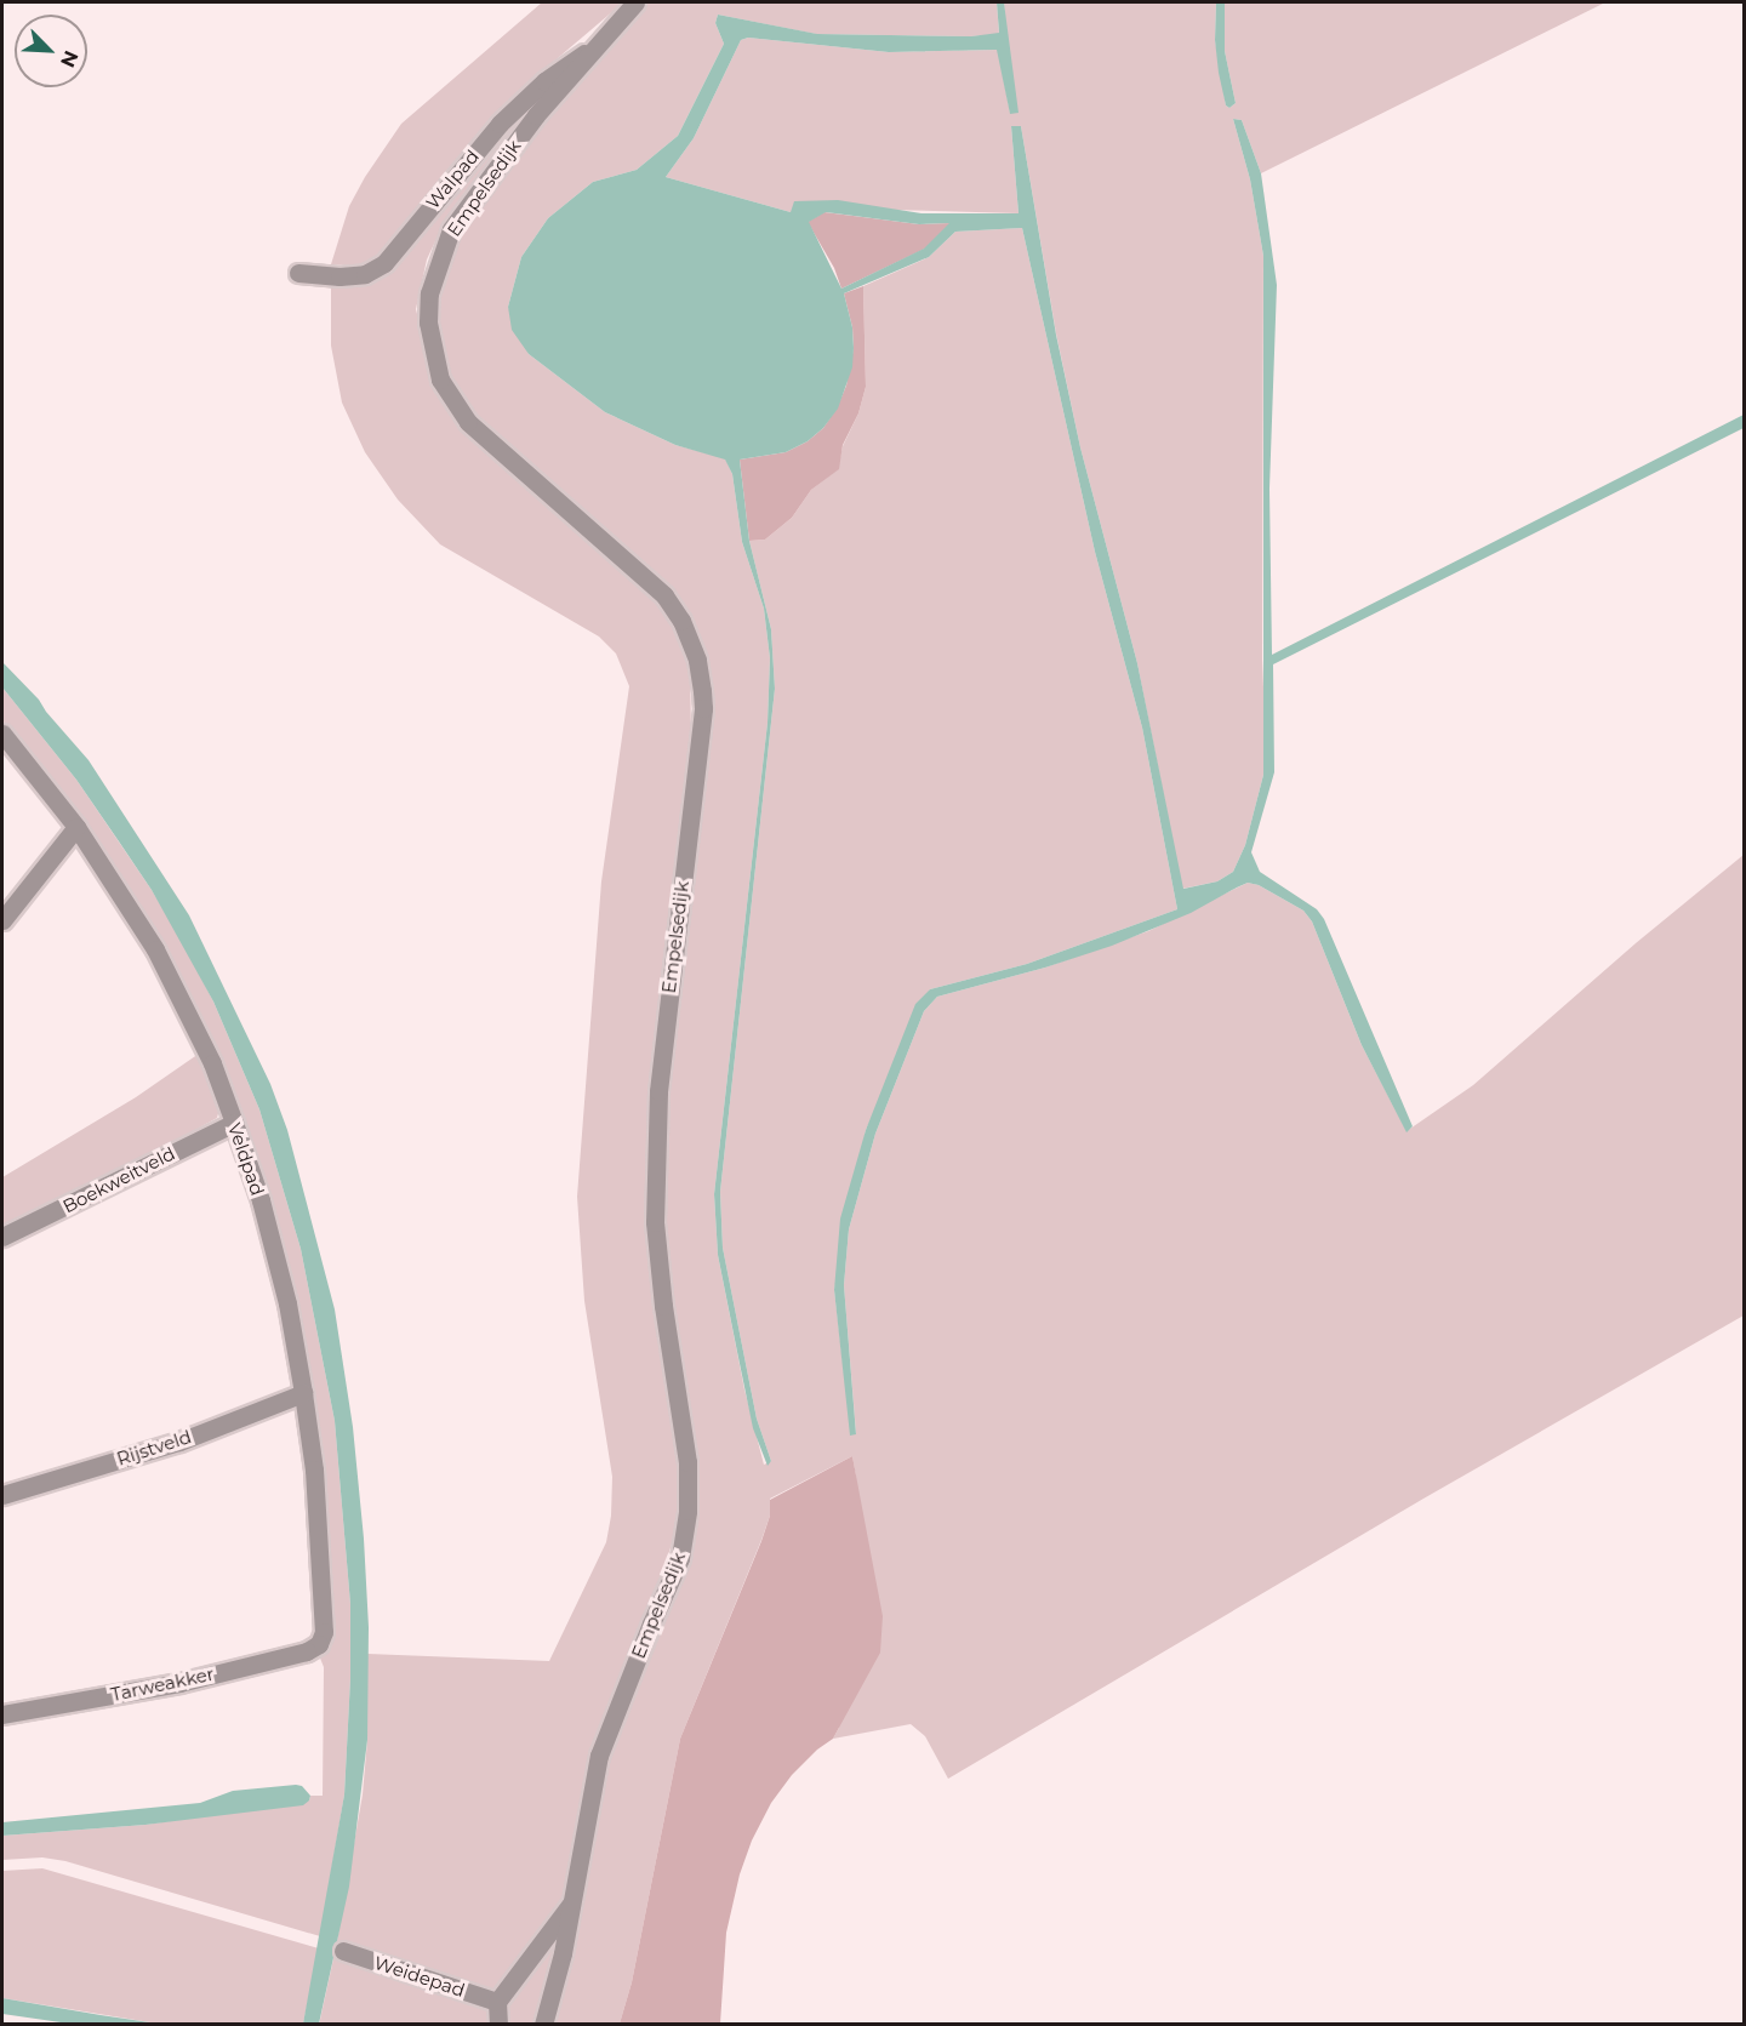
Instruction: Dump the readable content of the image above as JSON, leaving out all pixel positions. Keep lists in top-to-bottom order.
{
  "streets": {
    "street": [
      "Walpad",
      "Empelsedijk",
      "Veldpad",
      "Boekweitveld",
      "Rijstveld",
      "Tarweakker",
      "Weidepad"
    ]
  },
  "crossings": [
    ["Walpad", "Empelsedijk"],
    ["Veldpad", "Boekweitveld"],
    ["Veldpad", "Rijstveld"],
    ["Veldpad", "Tarweakker"]
  ],
  "north": "bottom right"
}
